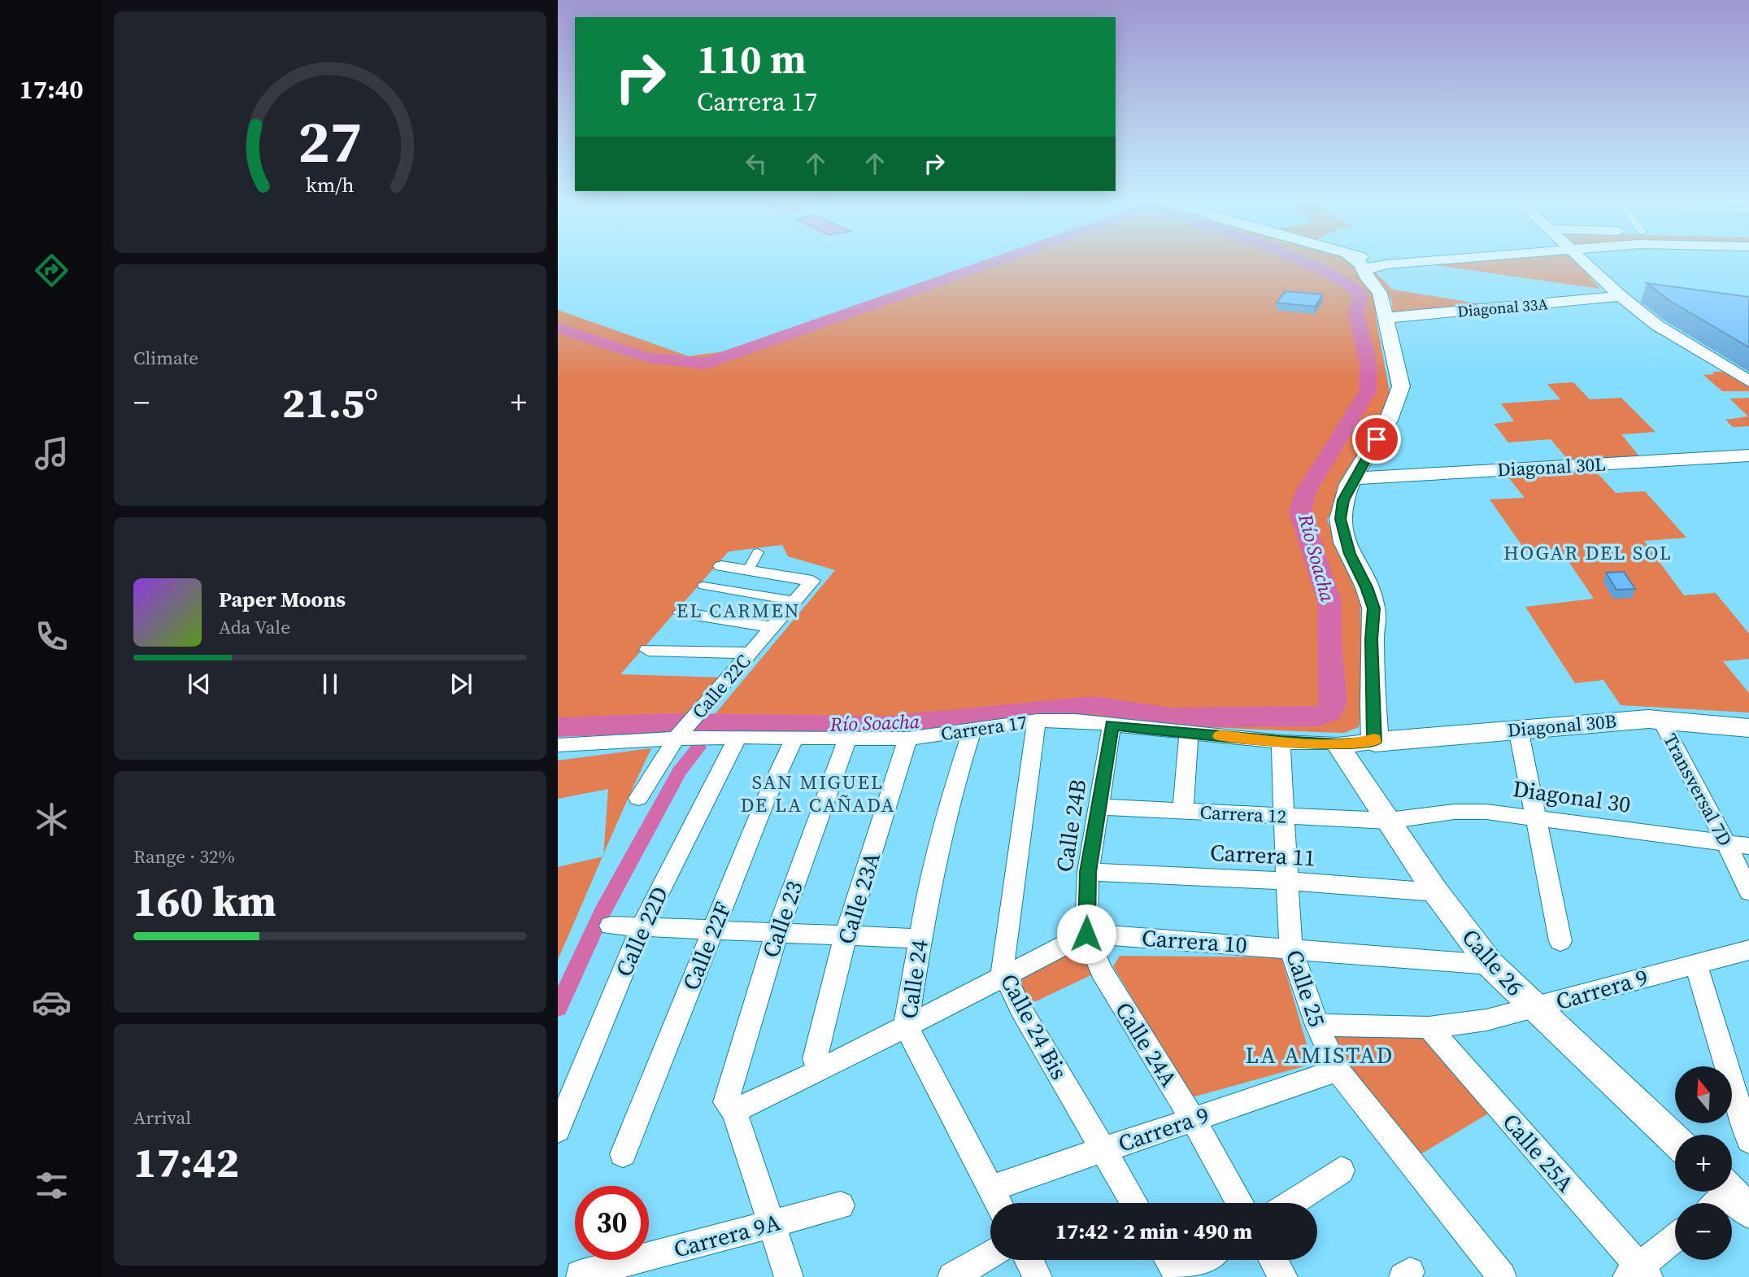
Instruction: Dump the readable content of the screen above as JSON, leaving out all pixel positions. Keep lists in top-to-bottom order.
{
  "streets": {
    "main road": ["Diagonal 33A", "Diagonal 30L", "Diagonal 30B"],
    "street": [
      "Calle 22C",
      "Carrera 17",
      "Transversal 7D",
      "Diagonal 30",
      "Carrera 12",
      "Calle 24B",
      "Carrera 11",
      "Calle 23A",
      "Calle 23",
      "Calle 22D",
      "Carrera 10",
      "Calle 22F",
      "Calle 26",
      "Calle 24",
      "Calle 25",
      "Carrera 9",
      "Calle 24 Bis",
      "Calle 24A",
      "Calle 25A",
      "Carrera 9A"
    ]
  },
  "crossings": [
    ["Calle 22C", "Carrera 17"],
    ["Diagonal 30B", "Carrera 17"],
    ["Diagonal 30B", "Transversal 7D"],
    ["Carrera 17", "Calle 24B"],
    ["Carrera 17", "Calle 23A"],
    ["Carrera 17", "Calle 23"],
    ["Carrera 17", "Calle 22D"],
    ["Carrera 17", "Calle 22F"],
    ["Carrera 17", "Calle 26"],
    ["Carrera 17", "Calle 24"],
    ["Carrera 17", "Calle 25"],
    ["Carrera 17", "Calle 24 Bis"],
    ["Transversal 7D", "Diagonal 30"],
    ["Diagonal 30", "Carrera 12"],
    ["Diagonal 30", "Calle 26"],
    ["Carrera 12", "Calle 24B"],
    ["Carrera 12", "Calle 26"],
    ["Carrera 12", "Calle 25"],
    ["Calle 24B", "Carrera 11"],
    ["Calle 24B", "Carrera 10"],
    ["Calle 24B", "Calle 24A"],
    ["Carrera 11", "Calle 26"],
    ["Carrera 11", "Calle 25"],
    ["Carrera 10", "Calle 26"],
    ["Carrera 10", "Calle 25"],
    ["Carrera 10", "Calle 24A"],
    ["Calle 26", "Carrera 9"],
    ["Calle 24", "Carrera 9"],
    ["Calle 25", "Carrera 9"],
    ["Carrera 9", "Calle 24 Bis"],
    ["Carrera 9", "Calle 24A"],
    ["Carrera 9", "Calle 25A"]
  ],
  "districts": [
    "HOGAR DEL SOL",
    "EL CARMEN",
    "SAN MIGUEL DE LA CAÑADA",
    "LA AMISTAD"
  ],
  "water": ["Río Soacha"],
  "north": "top",
  "page": {
    "tabs": "17:40",
    "turn": ["110 m", "Carrera 17"],
    "tile": [
      "Climate",
      ["Range · 32%", "160 km"],
      ["Arrival", "17:42"]
    ],
    "heat": ["−", "21.5°", "+"],
    "song": ["Paper Moons", "Ada Vale"],
    "map_buttons": ["+", "−"],
    "limit": "30",
    "trip": "17:42 · 2 min · 490 m",
    "gauge": ["27", "km/h"]
  }
}
